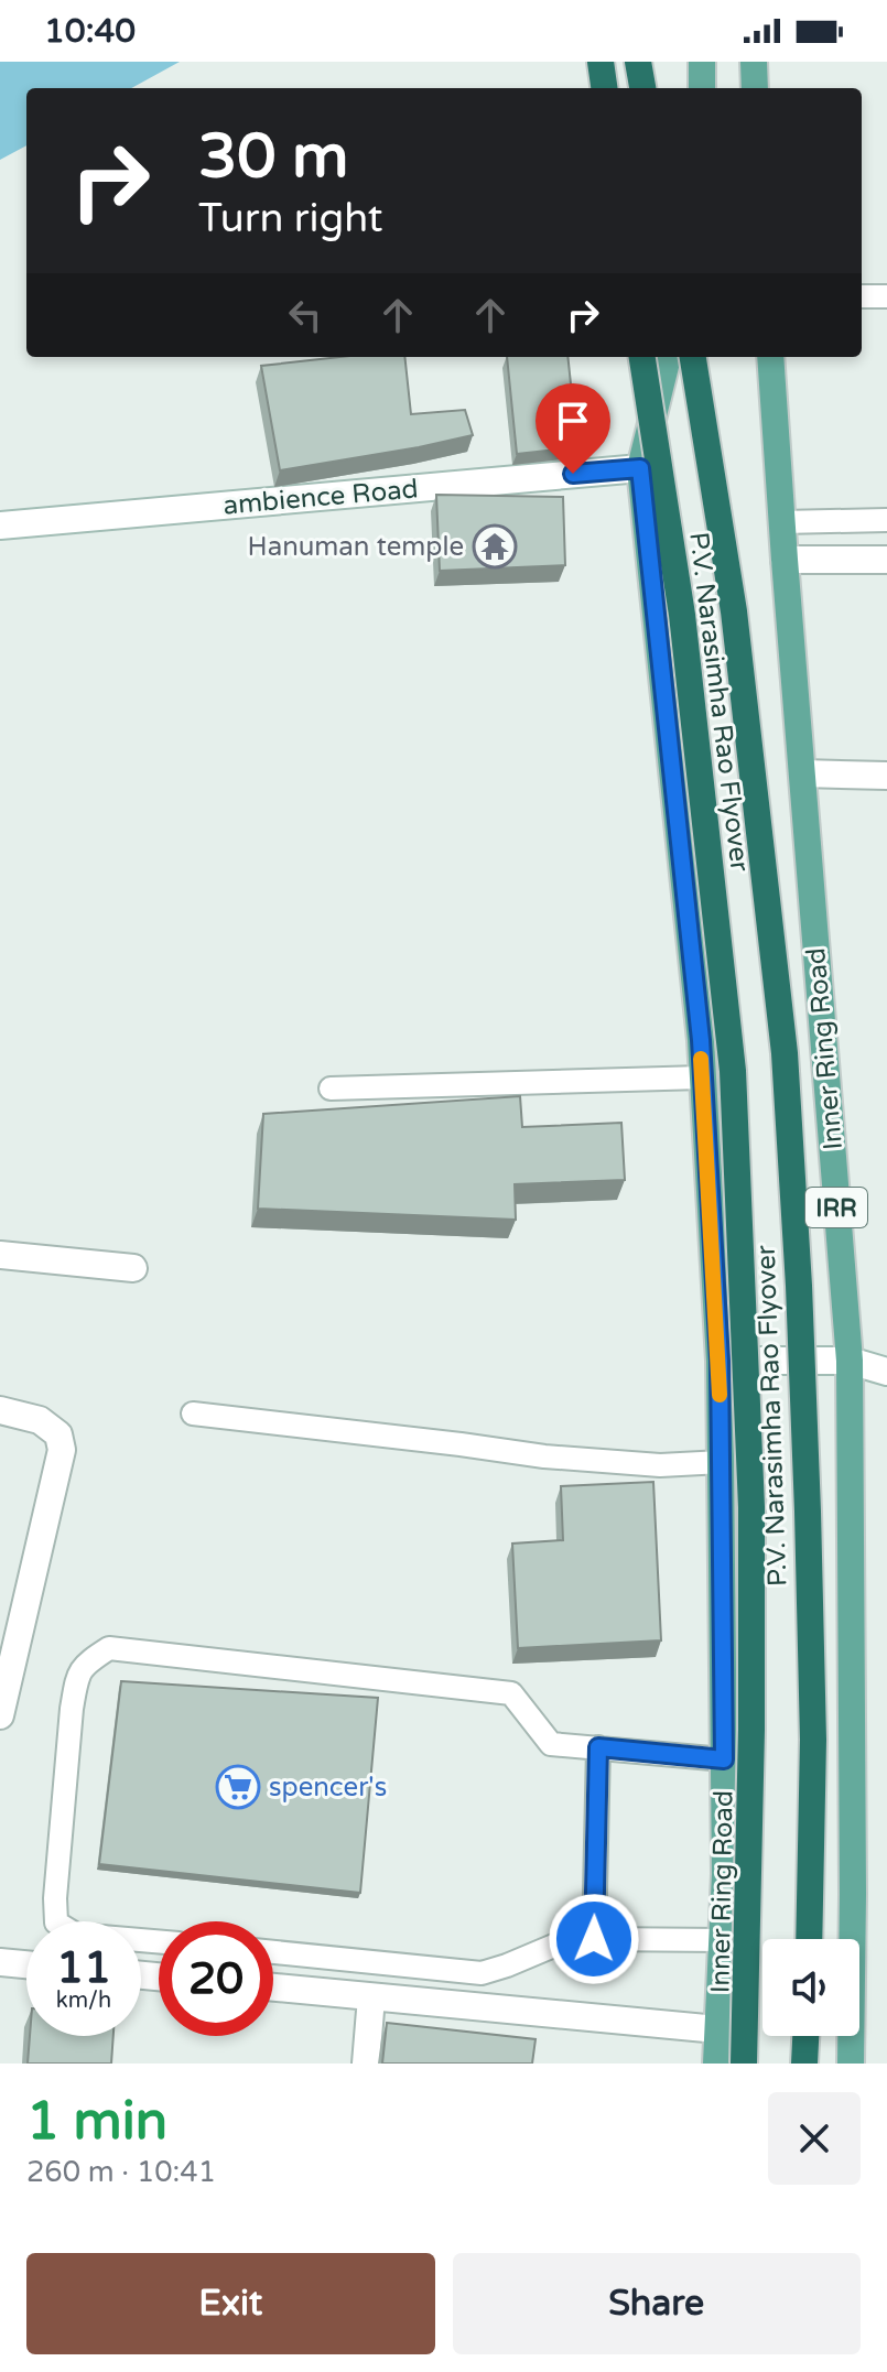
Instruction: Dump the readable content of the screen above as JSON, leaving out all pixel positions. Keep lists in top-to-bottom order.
{
  "streets": {
    "highway": ["P.V. Narasimha Rao Flyover"],
    "main road": ["Inner Ring Road", "IRR"],
    "street": ["ambience Road"]
  },
  "crossings": [
    ["ambience Road", "Inner Ring Road"]
  ],
  "places": {
    "temple": ["Hanuman temple"],
    "supermarket": ["spencer's"]
  },
  "page": {
    "status": "10:40",
    "turn": ["30 m", "Turn right"],
    "speed": "11 km/h",
    "limit": "20",
    "heading": ["1 min", "260 m · 10:41"],
    "buttons": ["Exit", "Share"]
  }
}
